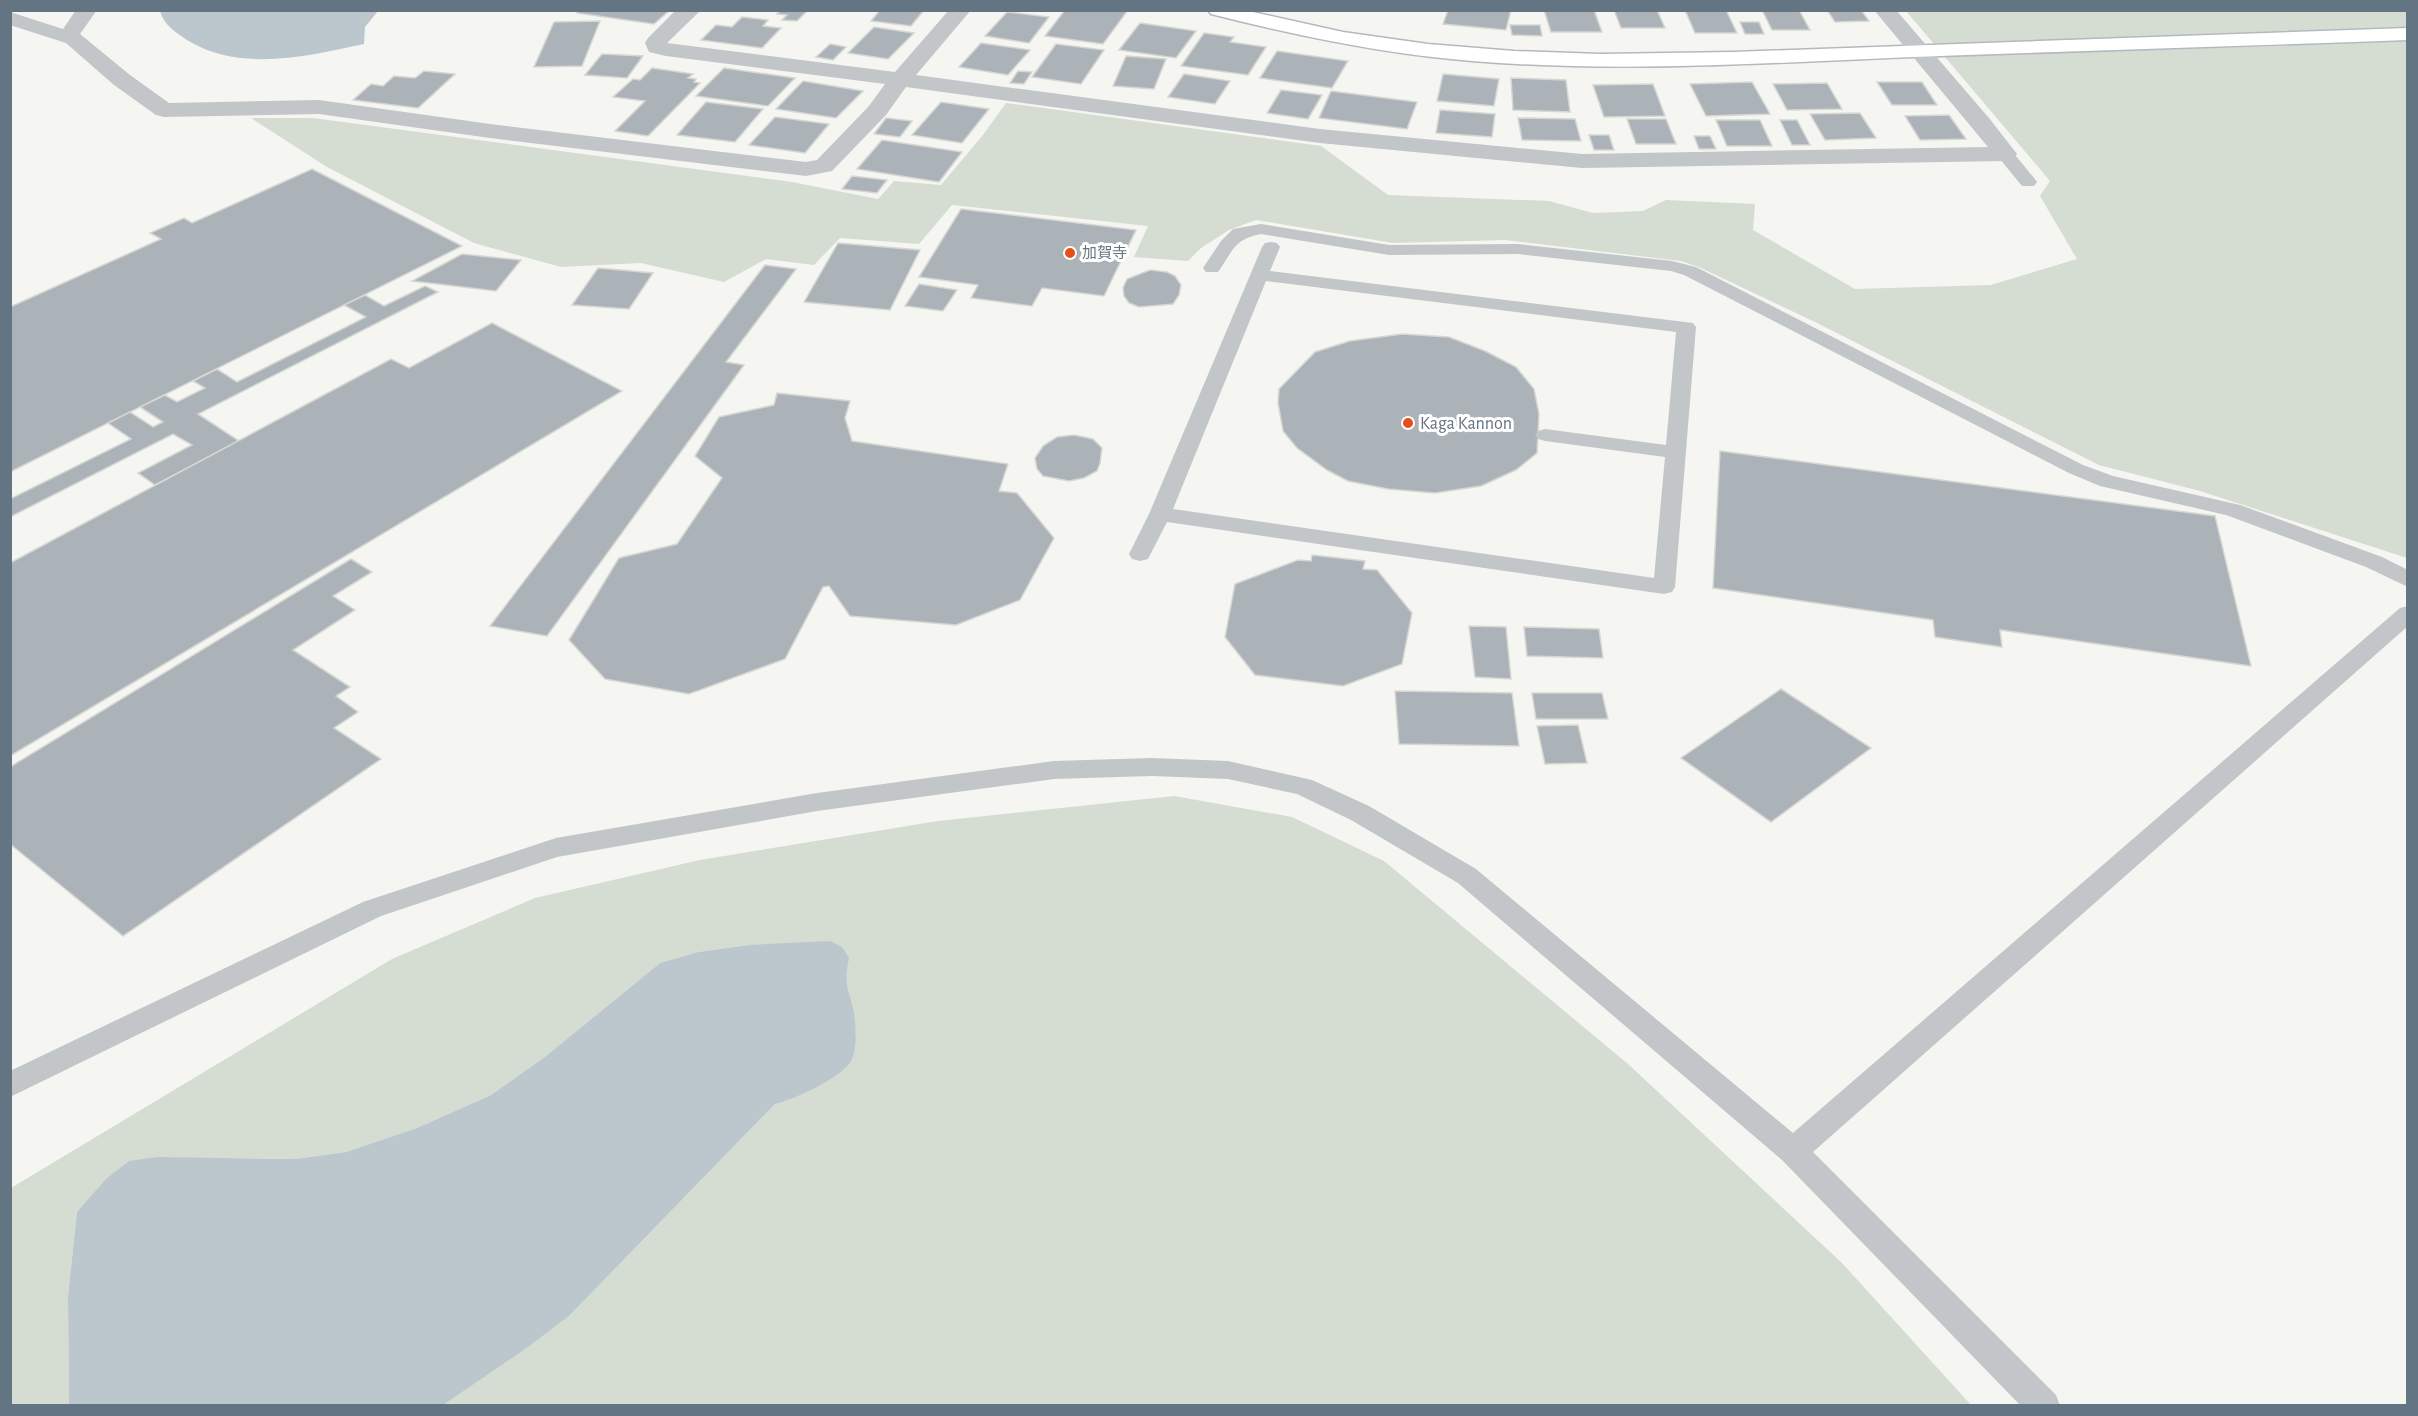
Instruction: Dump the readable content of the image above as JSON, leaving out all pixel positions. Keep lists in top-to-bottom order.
{
  "places": ["加賀寺", "Kaga Kannon"]
}
